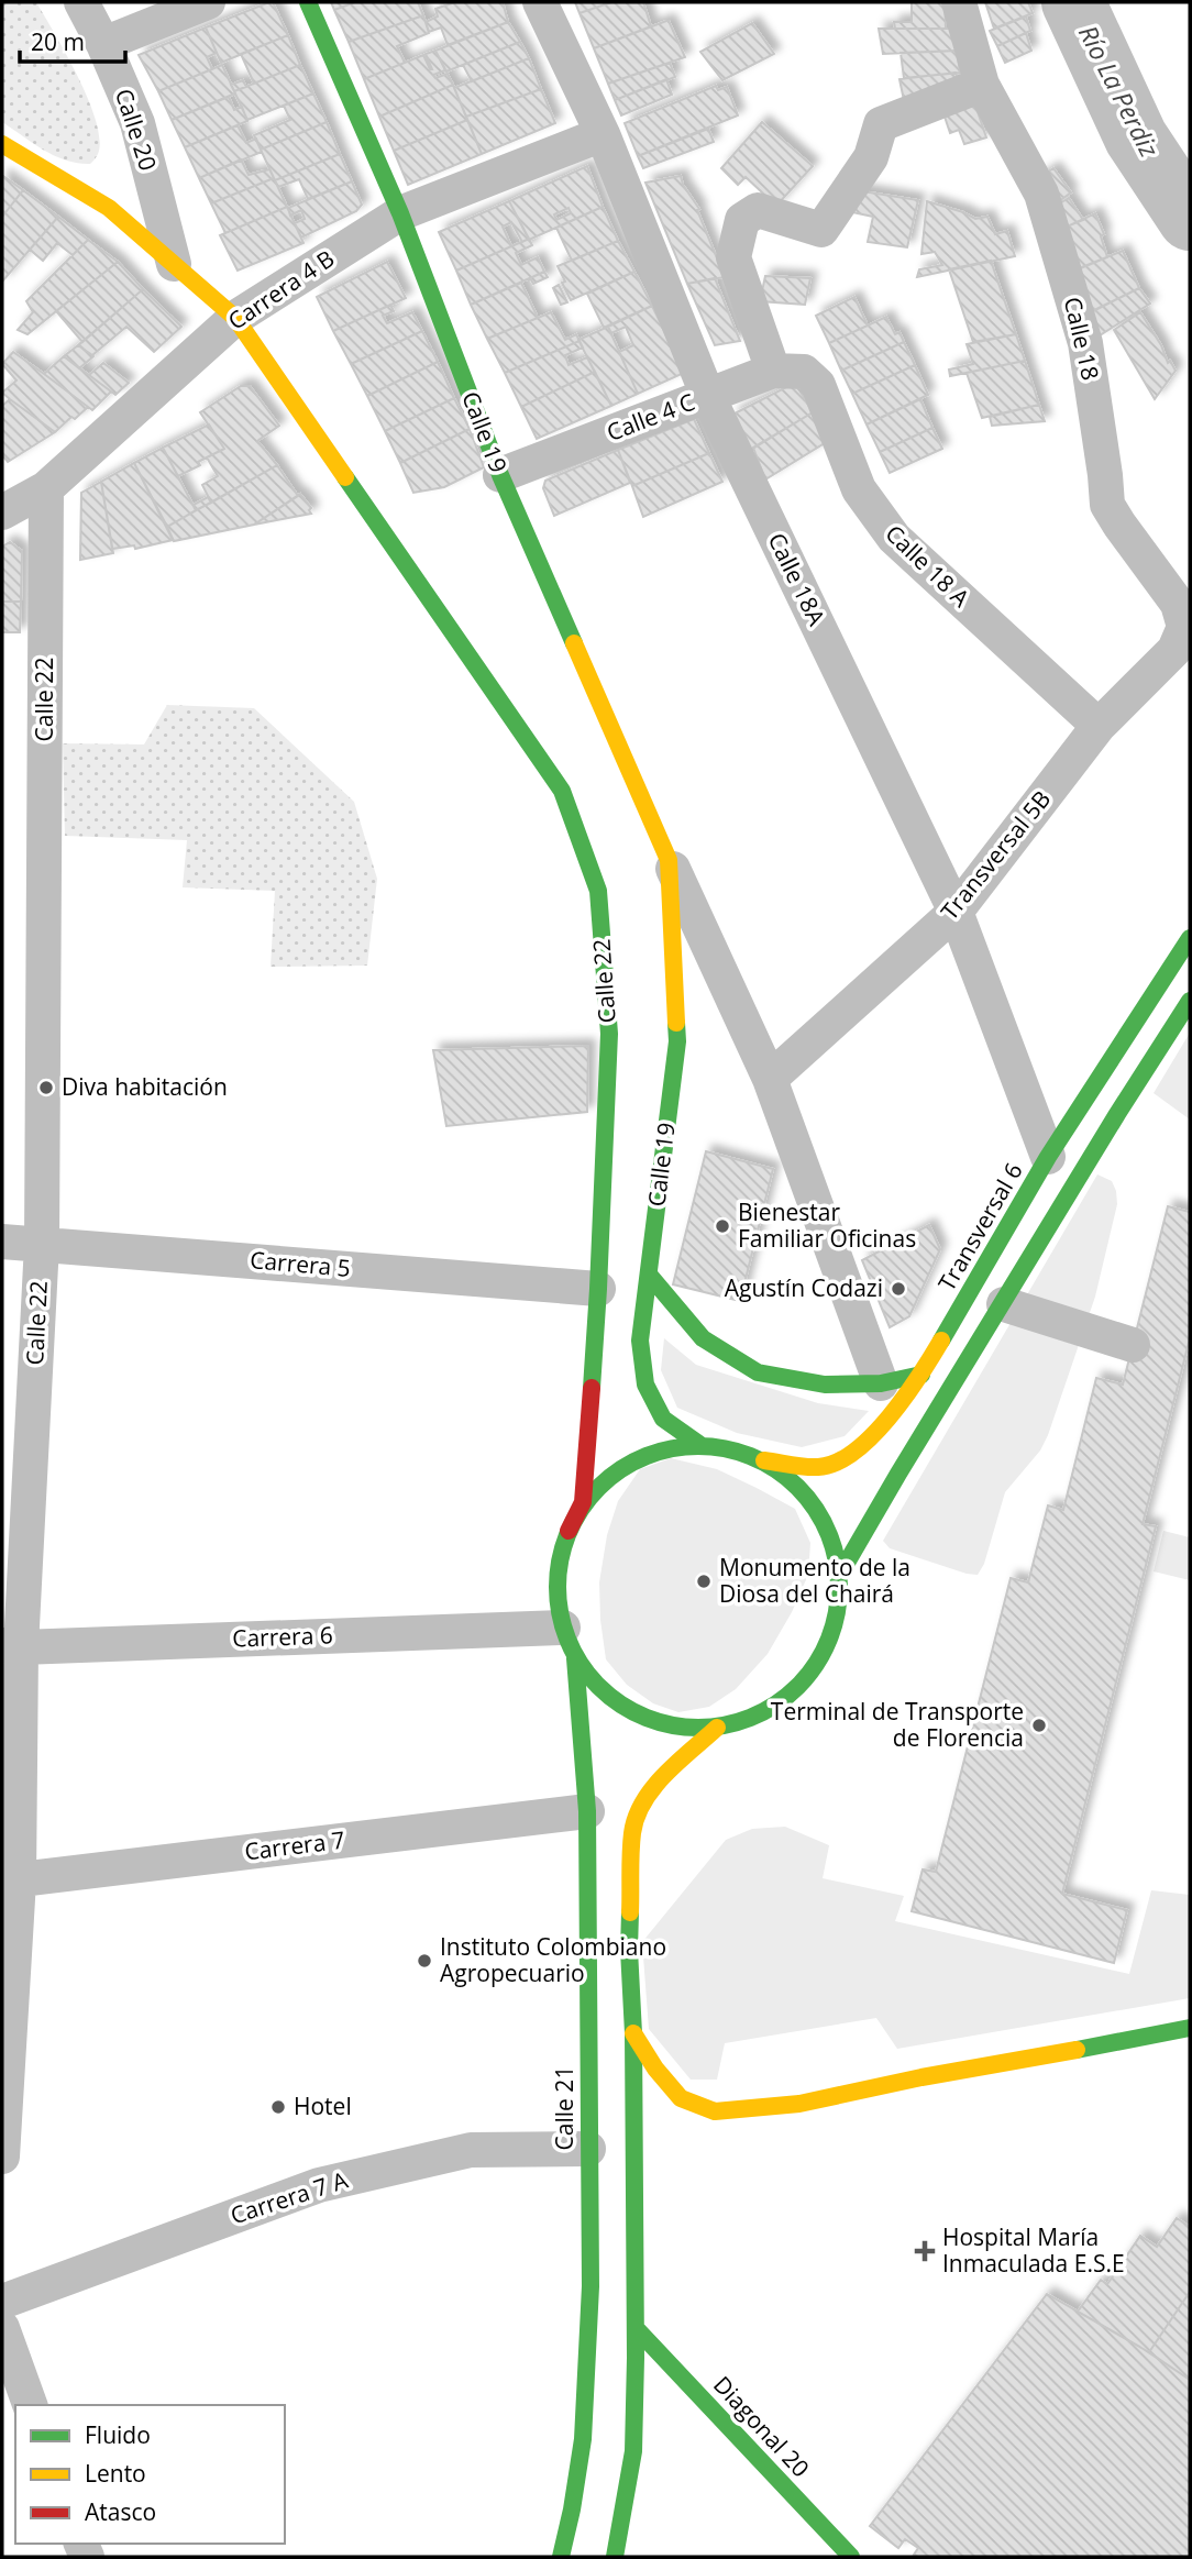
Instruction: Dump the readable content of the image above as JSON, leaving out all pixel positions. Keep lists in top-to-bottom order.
{
  "streets": {
    "main road": [
      "Calle 19",
      "Calle 22",
      "Transversal 6",
      "Calle 21",
      "Diagonal 20"
    ],
    "street": [
      "Calle 20",
      "Carrera 4 B",
      "Calle 18",
      "Calle 4 C",
      "Calle 18 A",
      "Calle 18A",
      "Transversal 5B",
      "Carrera 5",
      "Carrera 6",
      "Carrera 7",
      "Carrera 7 A"
    ]
  },
  "crossings": [
    ["Calle 20", "Calle 22"],
    ["Carrera 4 B", "Calle 19"],
    ["Carrera 4 B", "Calle 18A"],
    ["Carrera 4 B", "Calle 22"],
    ["Calle 18", "Calle 18 A"],
    ["Calle 18", "Transversal 5B"],
    ["Calle 4 C", "Calle 19"],
    ["Calle 4 C", "Calle 18 A"],
    ["Calle 4 C", "Calle 18A"],
    ["Calle 19", "Transversal 5B"],
    ["Calle 19", "Calle 21"],
    ["Calle 18 A", "Transversal 5B"],
    ["Calle 18A", "Transversal 5B"],
    ["Calle 18A", "Transversal 6"],
    ["Calle 22", "Carrera 5"],
    ["Calle 22", "Carrera 6"],
    ["Calle 22", "Carrera 7"],
    ["Calle 22", "Calle 21"],
    ["Transversal 6", "Calle 21"],
    ["Carrera 6", "Calle 21"],
    ["Carrera 7", "Calle 21"],
    ["Calle 21", "Carrera 7 A"],
    ["Calle 21", "Diagonal 20"]
  ],
  "water": ["Río La Perdiz"],
  "places": {
    "other": [
      "Diva habitación",
      "Bienestar Familiar Oficinas",
      "Agustín Codazi",
      "Monumento de la Diosa del Chairá",
      "Terminal de Transporte de Florencia",
      "Instituto Colombiano Agropecuario",
      "Hotel"
    ],
    "health": ["Hospital María Inmaculada E.S.E"]
  },
  "legend": ["Fluido", "Lento", "Atasco"],
  "scale_bar": "20 m"
}
